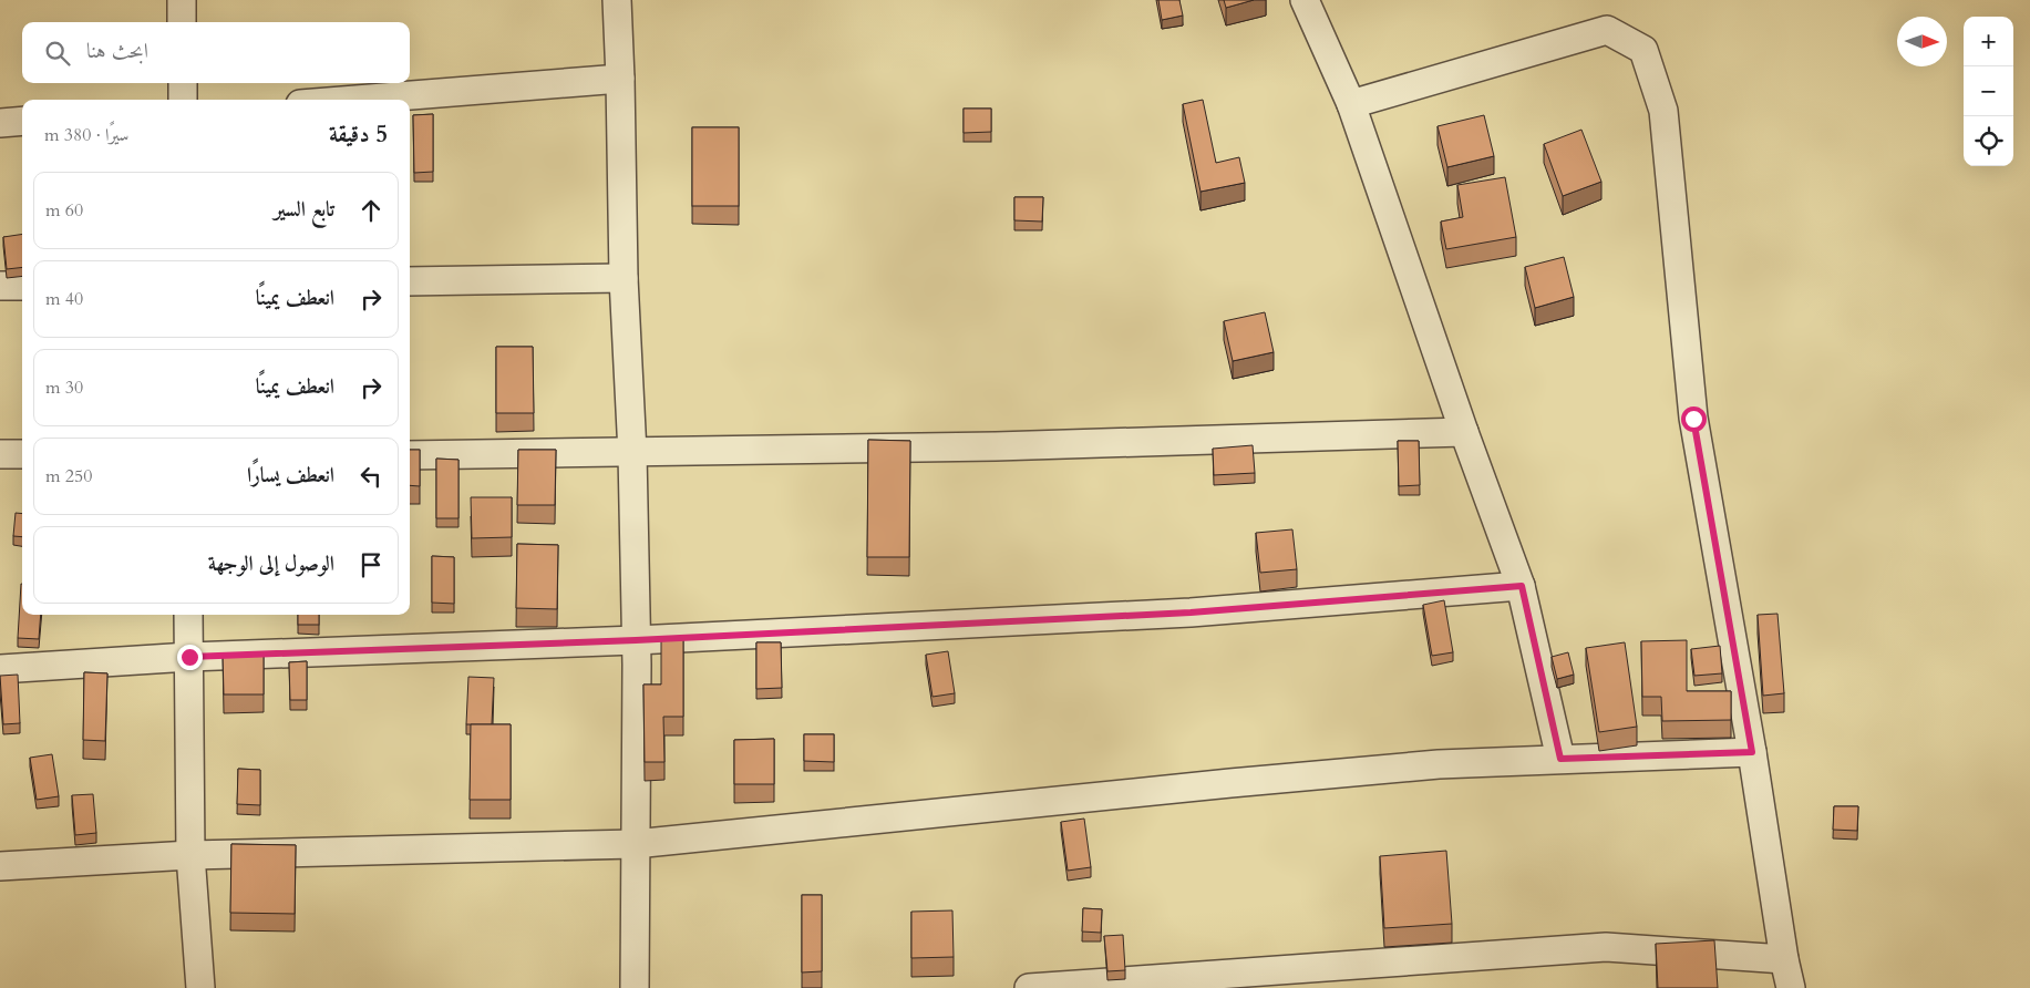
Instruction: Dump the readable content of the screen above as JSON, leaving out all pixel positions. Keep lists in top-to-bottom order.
{
  "north": "right",
  "page": {
    "map_buttons": ["+", "−"],
    "search": "ابحث هنا",
    "heading": ["5 دقيقة", "سيرًا · 380 m"],
    "list": [
      ["تابع السير", "60 m"],
      ["انعطف يمينًا", "40 m"],
      ["انعطف يمينًا", "30 m"],
      ["انعطف يسارًا", "250 m"],
      "الوصول إلى الوجهة"
    ]
  }
}
